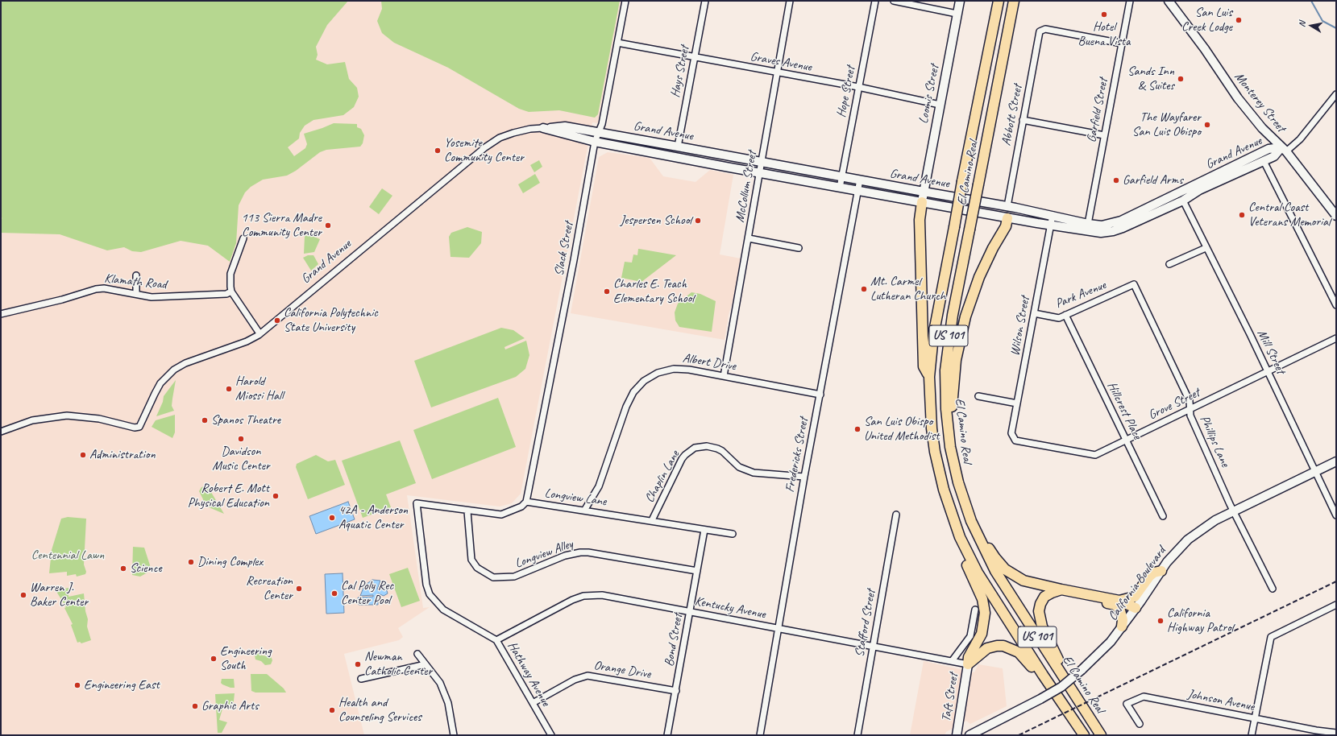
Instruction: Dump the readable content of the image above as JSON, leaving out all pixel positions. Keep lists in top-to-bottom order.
{
  "streets": {
    "highway": ["El Camino Real", "US 101"],
    "street": [
      "Graves Avenue",
      "Hays Street",
      "Hope Street",
      "Loomis Street",
      "Monterey Street",
      "Garfield Street",
      "Abbott Street",
      "Grand Avenue",
      "McCollum Street",
      "Slack Street",
      "Klamath Road",
      "Park Avenue",
      "Wilson Street",
      "Mill Street",
      "Albert Drive",
      "Grove Street",
      "Hillcrest Place",
      "Phillips Lane",
      "Fredericks Street",
      "Chaplin Lane",
      "Longview Lane",
      "Longview Alley",
      "California Boulevard",
      "Kentucky Avenue",
      "Stafford Street",
      "Bond Street",
      "Orange Drive",
      "Hathway Avenue",
      "Taft Street",
      "Johnson Avenue"
    ]
  },
  "crossings": [
    ["Graves Avenue", "Hays Street"],
    ["Graves Avenue", "Hope Street"],
    ["Graves Avenue", "Loomis Street"],
    ["Graves Avenue", "McCollum Street"],
    ["Graves Avenue", "Slack Street"],
    ["Hays Street", "Grand Avenue"],
    ["Hope Street", "Grand Avenue"],
    ["Loomis Street", "Grand Avenue"],
    ["Monterey Street", "Grand Avenue"],
    ["Garfield Street", "Abbott Street"],
    ["Garfield Street", "Grand Avenue"],
    ["Abbott Street", "Grand Avenue"],
    ["Grand Avenue", "McCollum Street"],
    ["Grand Avenue", "Slack Street"],
    ["Grand Avenue", "Wilson Street"],
    ["Grand Avenue", "Mill Street"],
    ["Grand Avenue", "Fredericks Street"],
    ["McCollum Street", "Albert Drive"],
    ["Slack Street", "Longview Lane"],
    ["Park Avenue", "Wilson Street"],
    ["Park Avenue", "Hillcrest Place"],
    ["Park Avenue", "Phillips Lane"],
    ["Wilson Street", "Grove Street"],
    ["Mill Street", "Grove Street"],
    ["Mill Street", "California Boulevard"],
    ["Albert Drive", "Fredericks Street"],
    ["Albert Drive", "Longview Lane"],
    ["Grove Street", "Hillcrest Place"],
    ["Grove Street", "Phillips Lane"],
    ["Phillips Lane", "California Boulevard"],
    ["Fredericks Street", "Chaplin Lane"],
    ["Fredericks Street", "Kentucky Avenue"],
    ["Chaplin Lane", "Longview Lane"],
    ["Longview Lane", "Longview Alley"],
    ["Longview Lane", "Bond Street"],
    ["Longview Lane", "Hathway Avenue"],
    ["Longview Alley", "Bond Street"],
    ["Kentucky Avenue", "Stafford Street"],
    ["Kentucky Avenue", "Bond Street"],
    ["Kentucky Avenue", "Hathway Avenue"],
    ["Kentucky Avenue", "Taft Street"],
    ["Bond Street", "Orange Drive"],
    ["Orange Drive", "Hathway Avenue"]
  ],
  "parks": ["Centennial Lawn"],
  "places": [
    "Hotel Buena Vista",
    "San Luis Creek Lodge",
    "Sands Inn & Suites",
    "The Wayfarer San Luis Obispo",
    "Yosemite Community Center",
    "Garfield Arms",
    "Central Coast Veterans Memorial",
    "Jespersen School",
    "113 Sierra Madre Community Center",
    "Mt. Carmel Lutheran Church",
    "Charles E. Teach Elementary School",
    "California Polytechnic State University",
    "Harold Miossi Hall",
    "Spanos Theatre",
    "San Luis Obispo United Methodist",
    "Davidson Music Center",
    "Administration",
    "Robert E. Mott Physical Education",
    "42A - Anderson Aquatic Center",
    "Dining Complex",
    "Science",
    "Recreation Center",
    "Cal Poly Rec Center Pool",
    "Warren J. Baker Center",
    "California Highway Patrol",
    "Engineering South",
    "Newman Catholic Center",
    "Engineering East",
    "Graphic Arts",
    "Health and Counseling Services"
  ],
  "north": "left"
}
